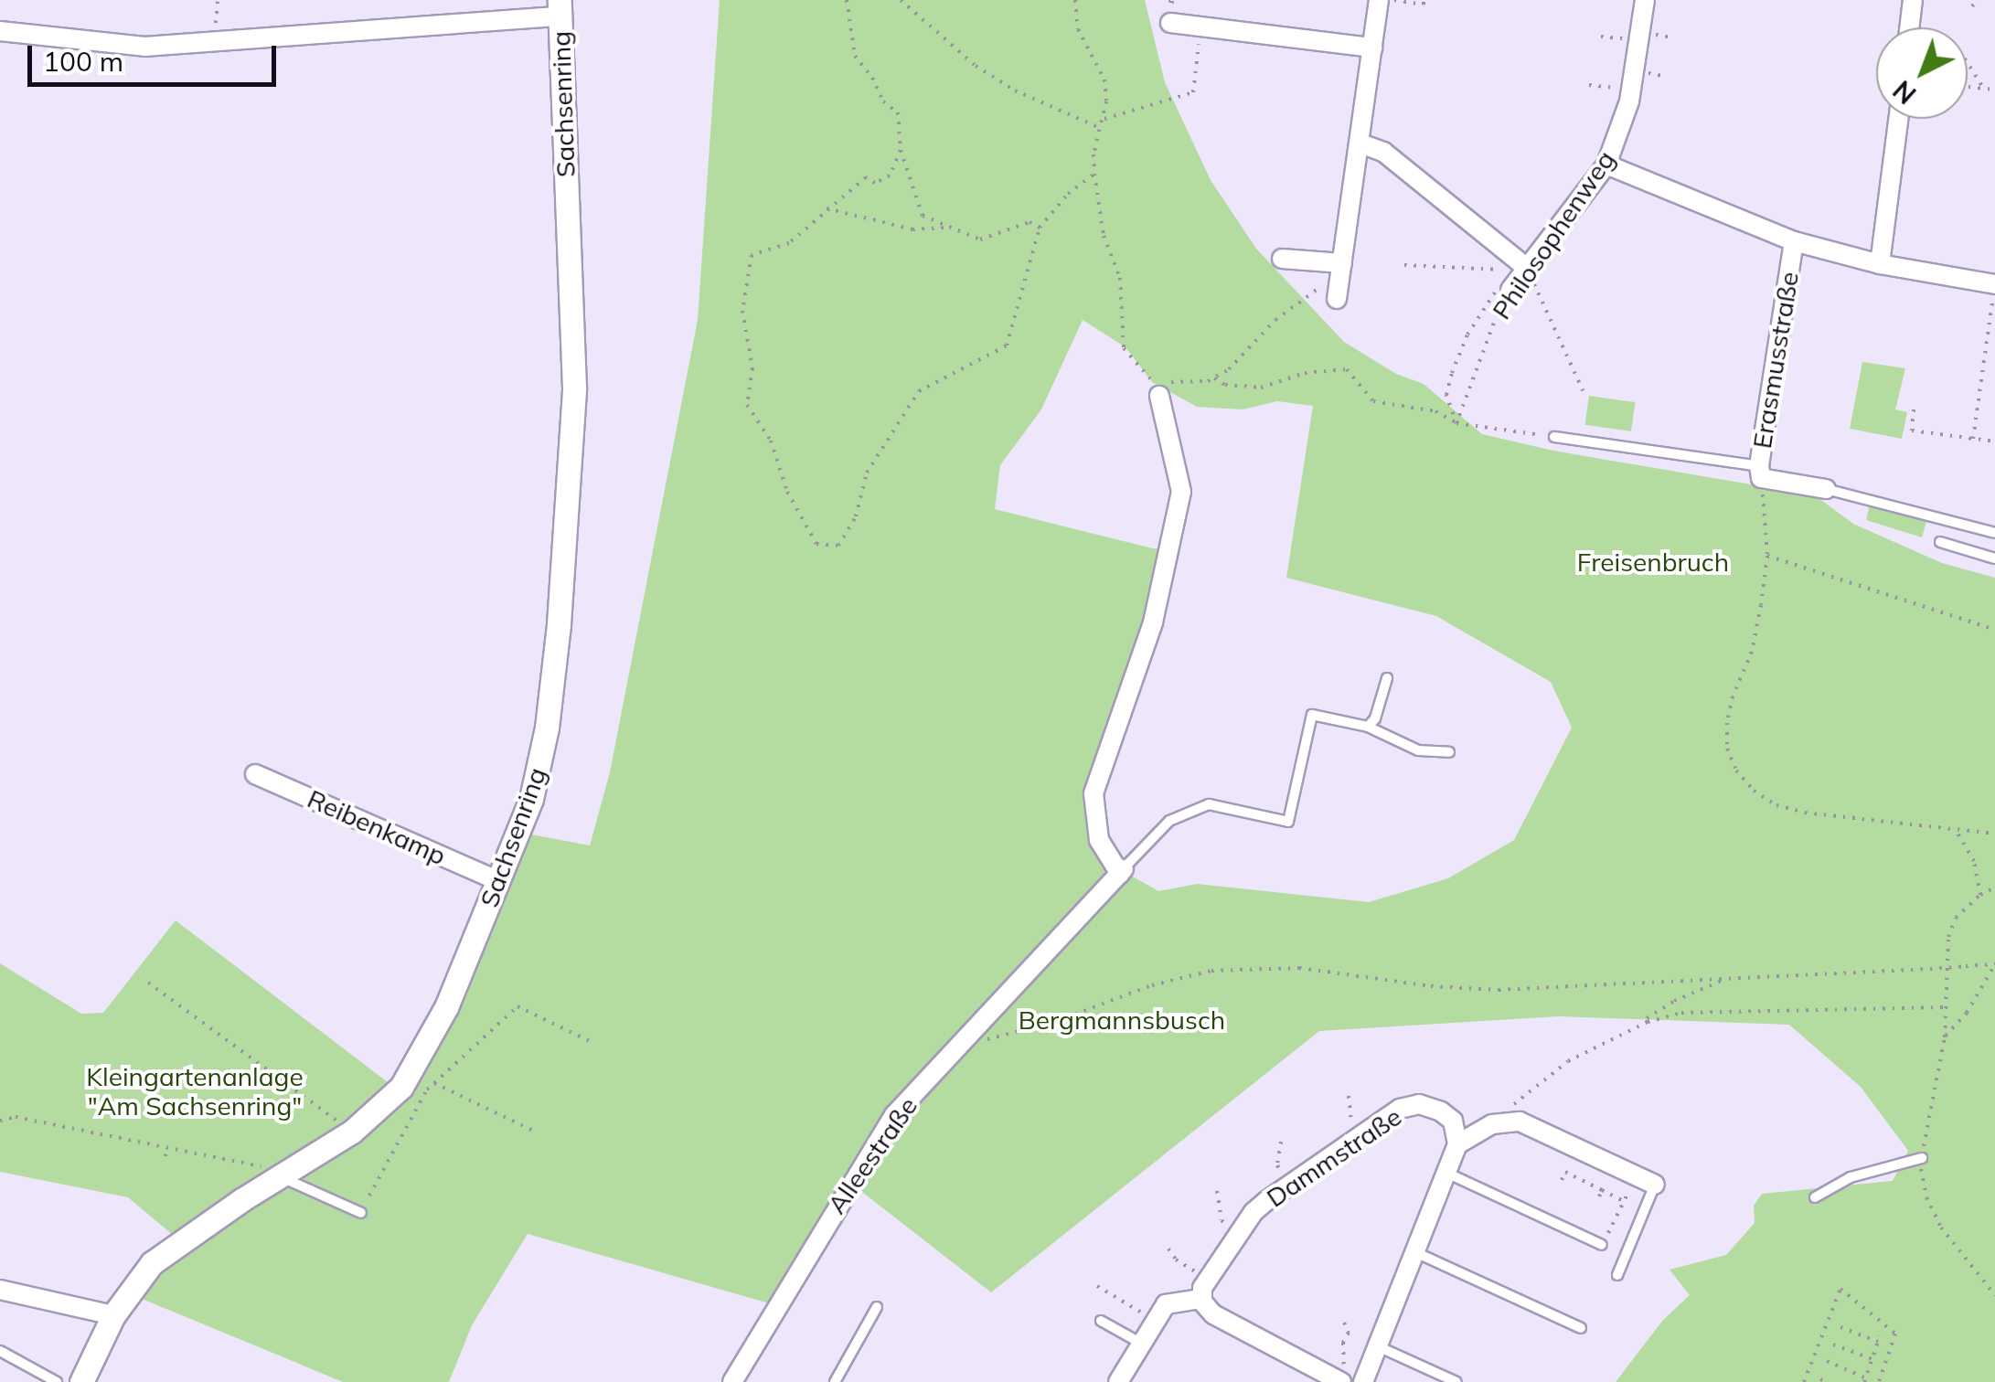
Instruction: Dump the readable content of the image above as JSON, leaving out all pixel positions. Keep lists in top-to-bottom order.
{
  "streets": {
    "street": [
      "Sachsenring",
      "Philosophenweg",
      "Erasmusstraße",
      "Reibenkamp",
      "Alleestraße",
      "Dammstraße"
    ]
  },
  "crossings": [
    ["Sachsenring", "Reibenkamp"],
    ["Philosophenweg", "Erasmusstraße"]
  ],
  "parks": ["Freisenbruch", "Bergmannsbusch", "Kleingartenanlage \"Am Sachsenring\""],
  "scale_bar": "100 m",
  "north": "bottom left"
}
